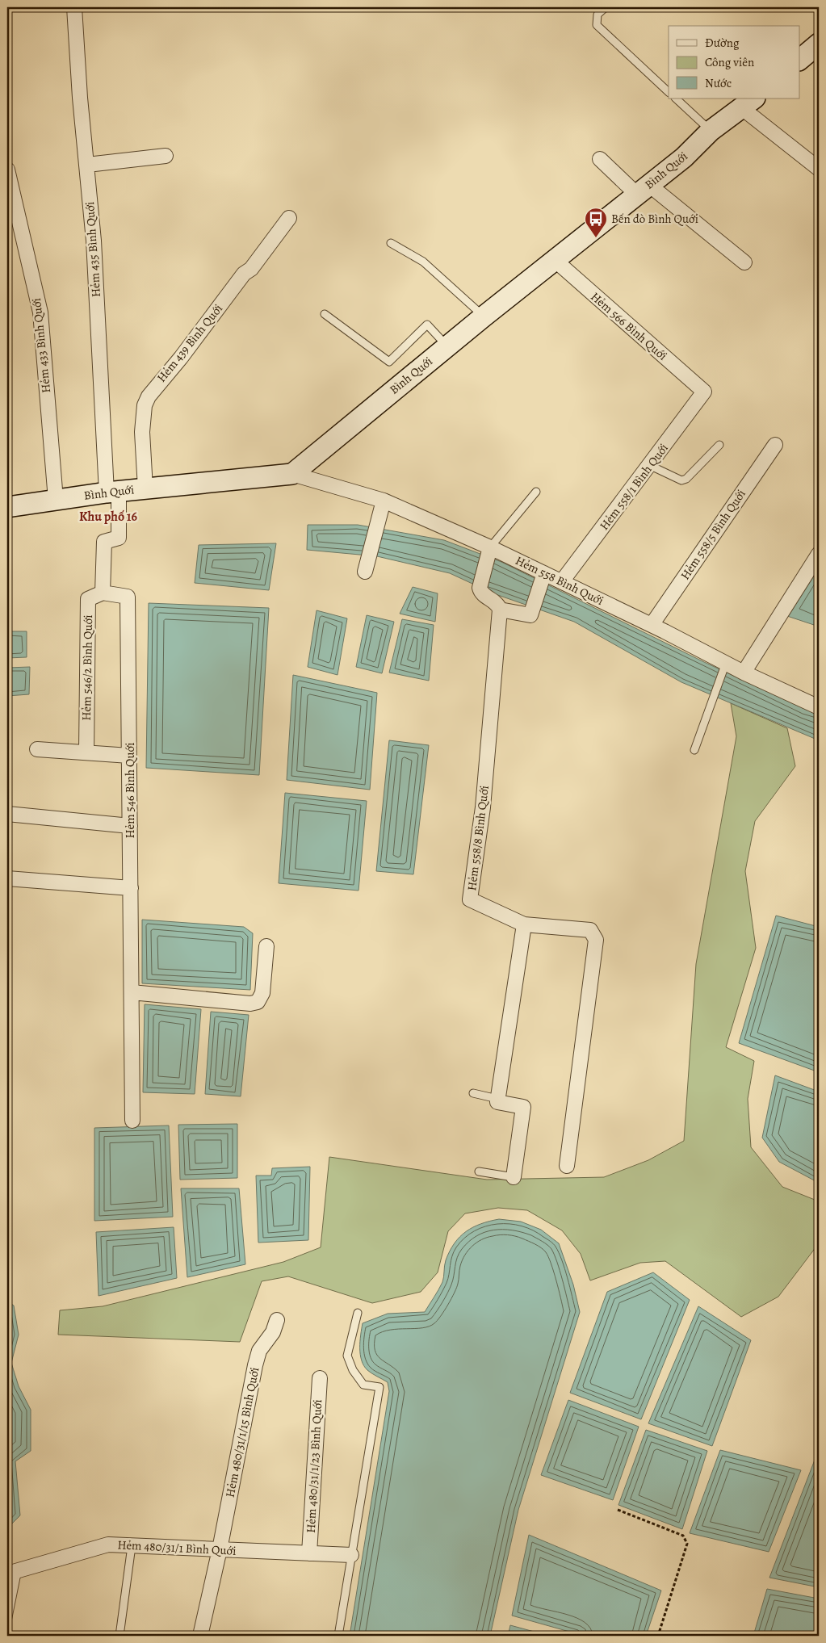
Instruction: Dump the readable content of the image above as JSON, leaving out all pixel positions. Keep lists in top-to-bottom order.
{
  "streets": {
    "main road": ["Bình Quới"],
    "street": [
      "Hẻm 435 Bình Quới",
      "Hẻm 566 Bình Quới",
      "Hẻm 439 Bình Quới",
      "Hẻm 433 Bình Quới",
      "Hẻm 558/1 Bình Quới",
      "Hẻm 558/5 Bình Quới",
      "Hẻm 558 Bình Quới",
      "Hẻm 546/2 Bình Quới",
      "Hẻm 546 Bình Quới",
      "Hẻm 558/8 Bình Quới",
      "Hẻm 480/31/1/15 Bình Quới",
      "Hẻm 480/31/1/23 Bình Quới",
      "Hẻm 480/31/1 Bình Quới"
    ]
  },
  "crossings": [
    ["Bình Quới", "Hẻm 435 Bình Quới"],
    ["Bình Quới", "Hẻm 566 Bình Quới"],
    ["Bình Quới", "Hẻm 439 Bình Quới"],
    ["Bình Quới", "Hẻm 433 Bình Quới"],
    ["Bình Quới", "Hẻm 558 Bình Quới"],
    ["Hẻm 566 Bình Quới", "Hẻm 558/1 Bình Quới"],
    ["Hẻm 558/1 Bình Quới", "Hẻm 558 Bình Quới"],
    ["Hẻm 558/5 Bình Quới", "Hẻm 558 Bình Quới"],
    ["Hẻm 546/2 Bình Quới", "Hẻm 546 Bình Quới"],
    ["Hẻm 480/31/1/15 Bình Quới", "Hẻm 480/31/1 Bình Quới"],
    ["Hẻm 480/31/1/23 Bình Quới", "Hẻm 480/31/1 Bình Quới"]
  ],
  "districts": ["Khu phố 16"],
  "places": {
    "bus stop": ["Bến đò Bình Quới"]
  },
  "legend": ["Đường", "Công viên", "Nước"]
}
